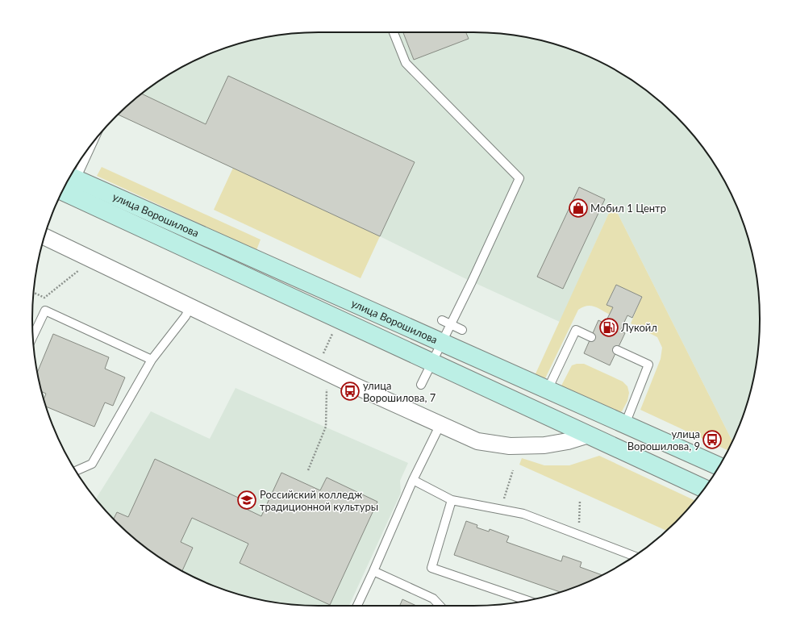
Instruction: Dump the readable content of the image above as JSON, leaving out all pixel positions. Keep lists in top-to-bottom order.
{
  "streets": {
    "street": ["улица Ворошилова"]
  },
  "places": {
    "shop": ["Мобил 1 Центр"],
    "fuel station": ["Лукойл"],
    "bus stop": ["улица Ворошилова, 7", "улица Ворошилова, 9"],
    "school or university": ["Российский колледж традиционной культуры"]
  }
}
